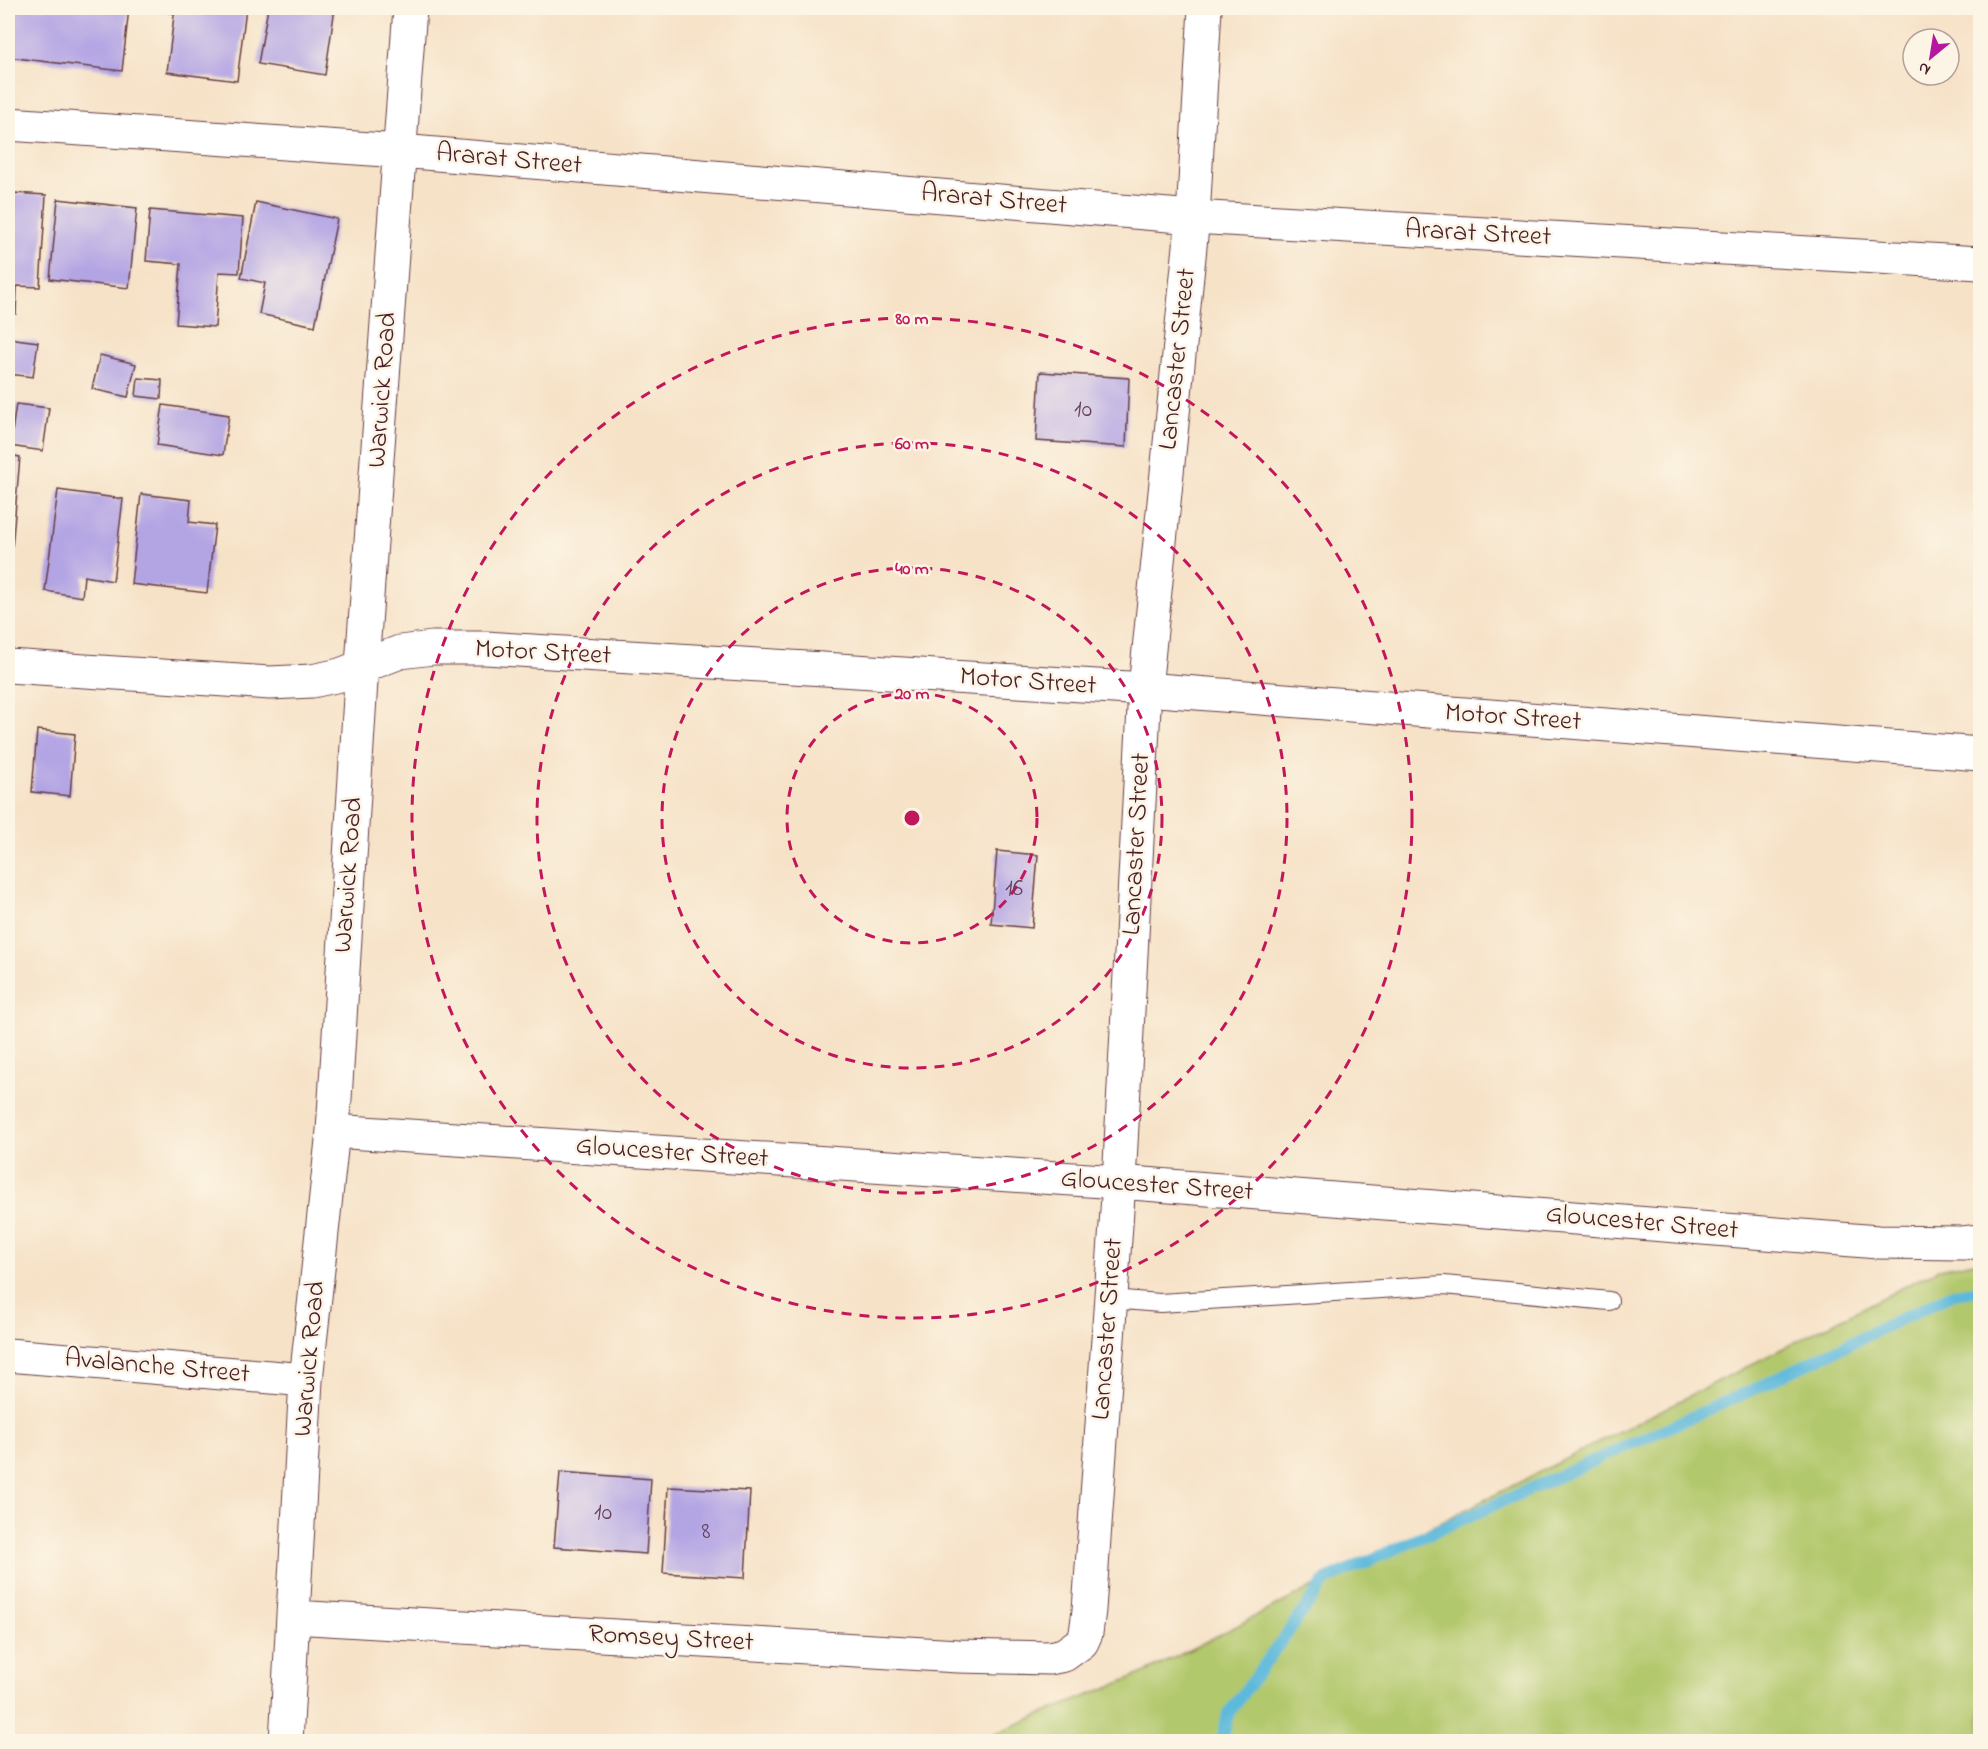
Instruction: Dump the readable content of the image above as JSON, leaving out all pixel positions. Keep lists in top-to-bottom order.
{
  "streets": {
    "street": [
      "Ararat Street",
      "Lancaster Street",
      "Warwick Road",
      "Motor Street",
      "Gloucester Street",
      "Avalanche Street",
      "Romsey Street"
    ]
  },
  "crossings": [
    ["Ararat Street", "Lancaster Street"],
    ["Ararat Street", "Warwick Road"],
    ["Lancaster Street", "Motor Street"],
    ["Lancaster Street", "Gloucester Street"],
    ["Lancaster Street", "Romsey Street"],
    ["Warwick Road", "Motor Street"],
    ["Warwick Road", "Gloucester Street"],
    ["Warwick Road", "Avalanche Street"],
    ["Warwick Road", "Romsey Street"]
  ],
  "house_numbers": [
    "10",
    "16",
    "10",
    "8"
  ],
  "north": "bottom left",
  "rings": [
    "80 m",
    "60 m",
    "40 m",
    "20 m"
  ]
}
